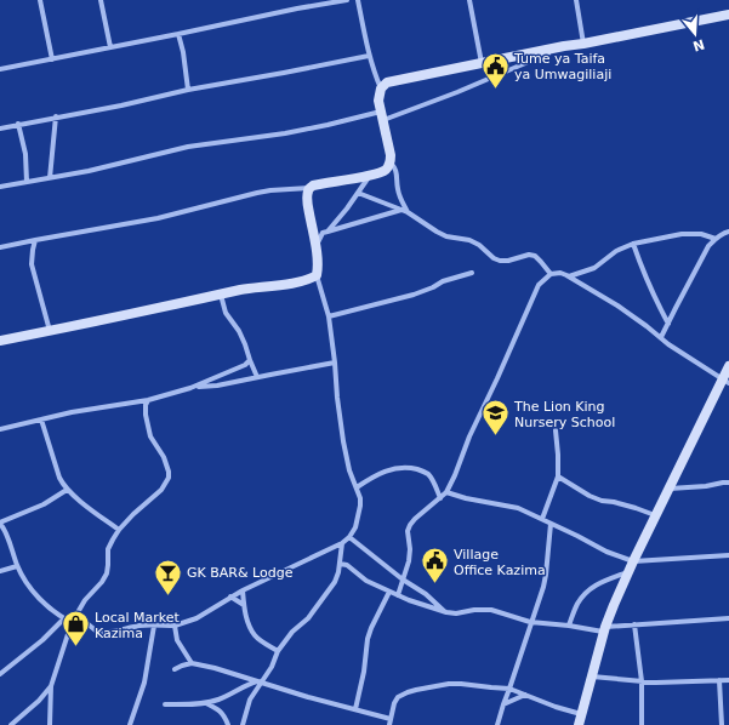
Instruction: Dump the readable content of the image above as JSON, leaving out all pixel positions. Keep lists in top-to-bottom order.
{
  "places": {
    "public building": ["Tume ya Taifa ya Umwagiliaji", "Village Office Kazima"],
    "school or university": ["The Lion King Nursery School"],
    "bar": ["GK BAR& Lodge"],
    "shop": ["Local Market Kazima"]
  },
  "north": "bottom"
}
